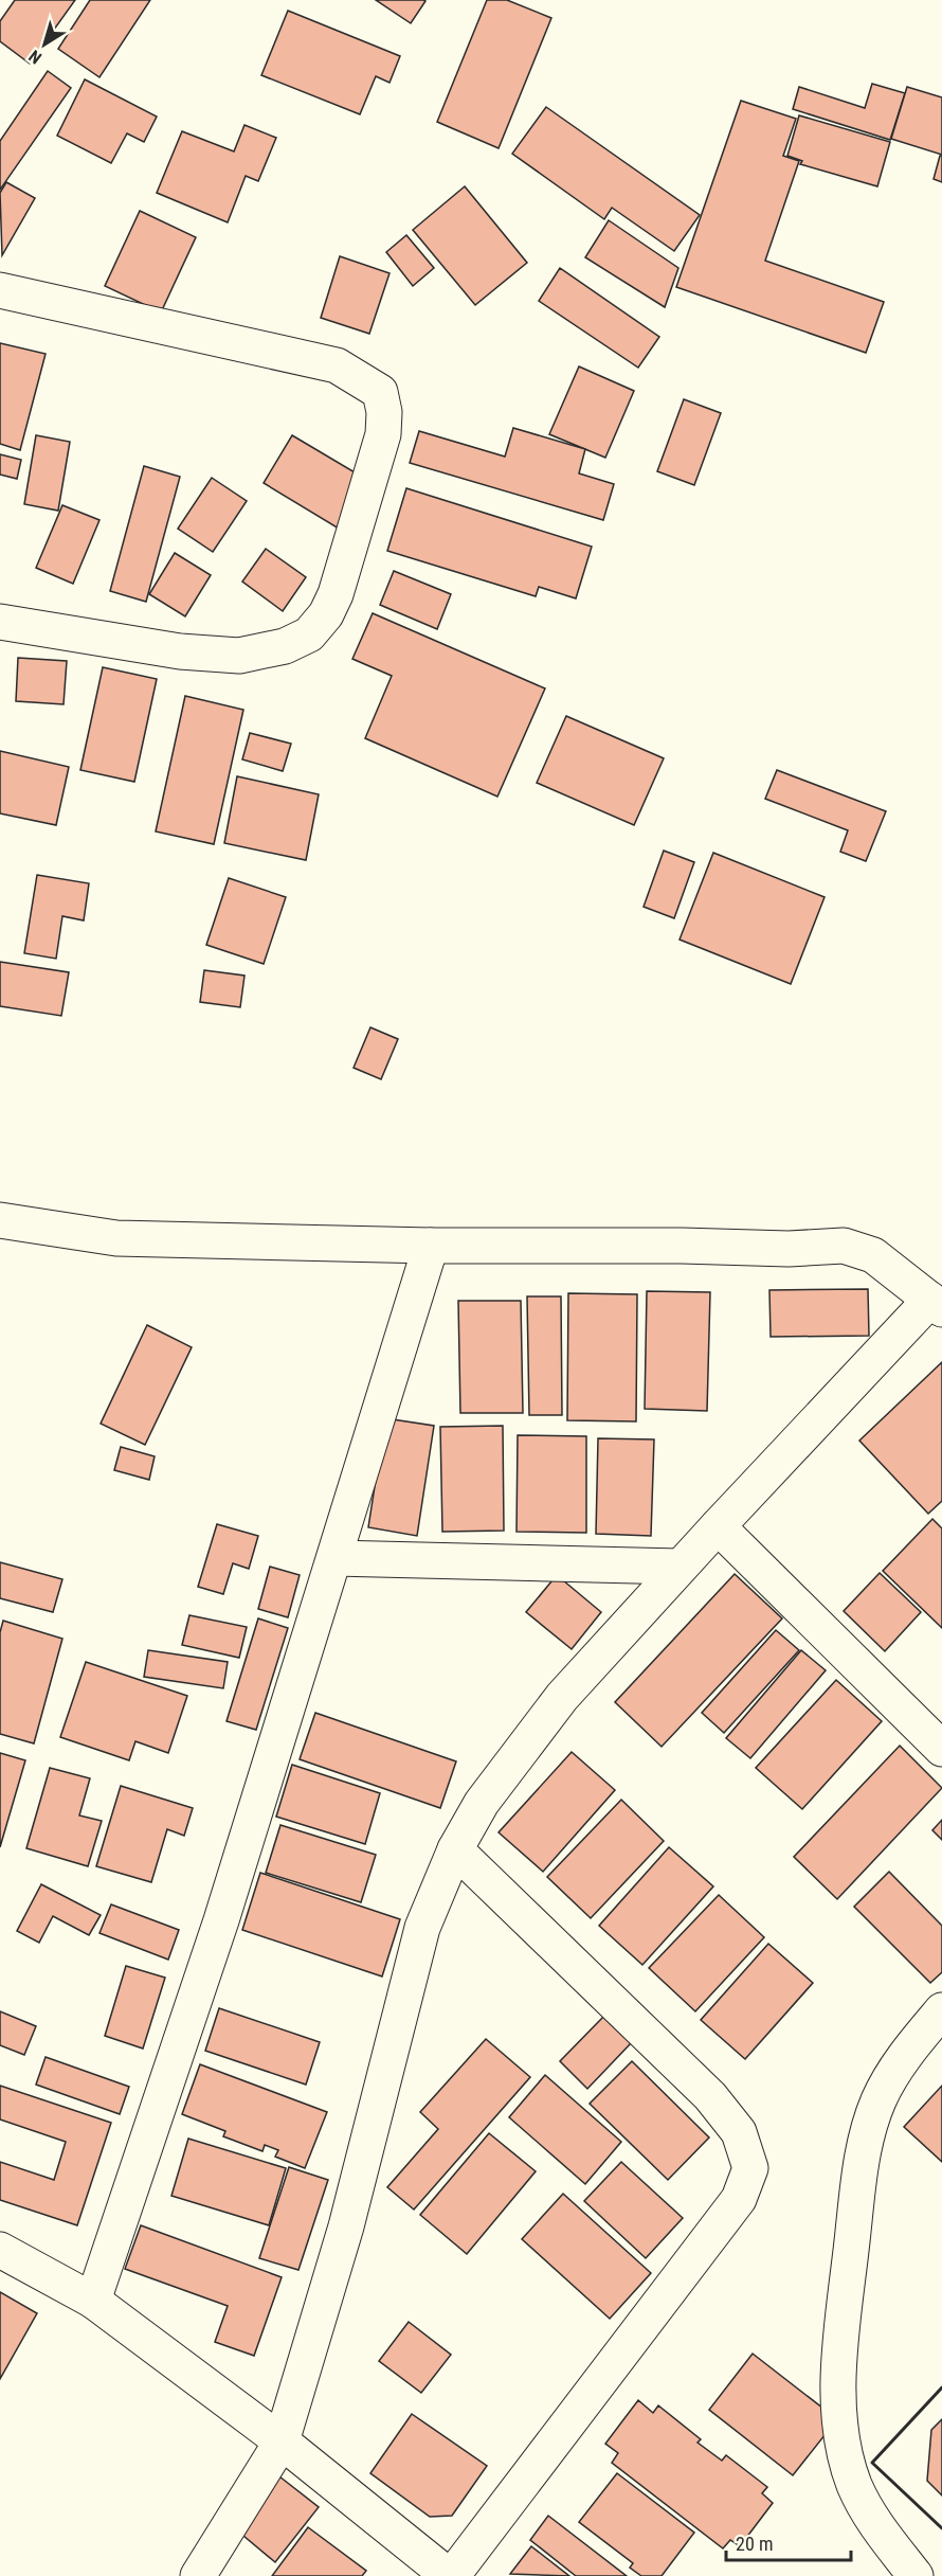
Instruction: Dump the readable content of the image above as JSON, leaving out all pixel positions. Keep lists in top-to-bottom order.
{
  "scale_bar": "20 m",
  "north": "bottom left"
}
